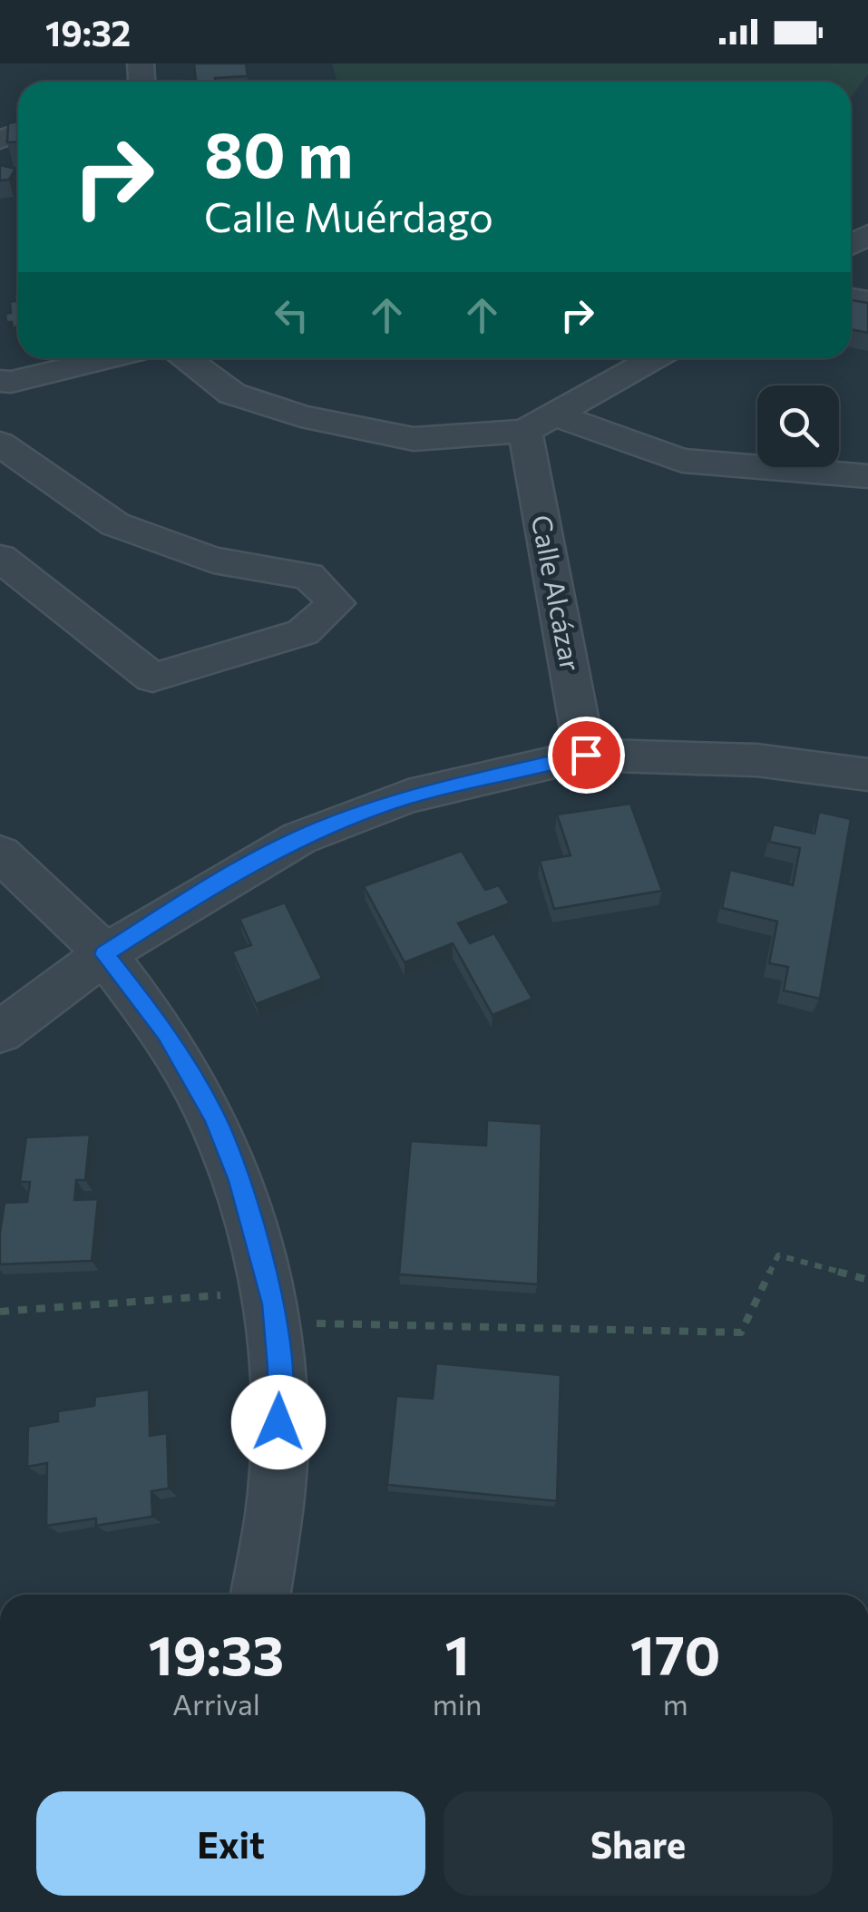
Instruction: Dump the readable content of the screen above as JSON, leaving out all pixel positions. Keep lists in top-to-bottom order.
{
  "streets": {
    "street": ["Calle Alcázar"]
  },
  "page": {
    "status": "19:32",
    "turn": ["80 m", "Calle Muérdago"],
    "eta": [
      "19:33",
      "Arrival",
      "1",
      "min",
      "170",
      "m"
    ],
    "buttons": ["Exit", "Share"]
  }
}
